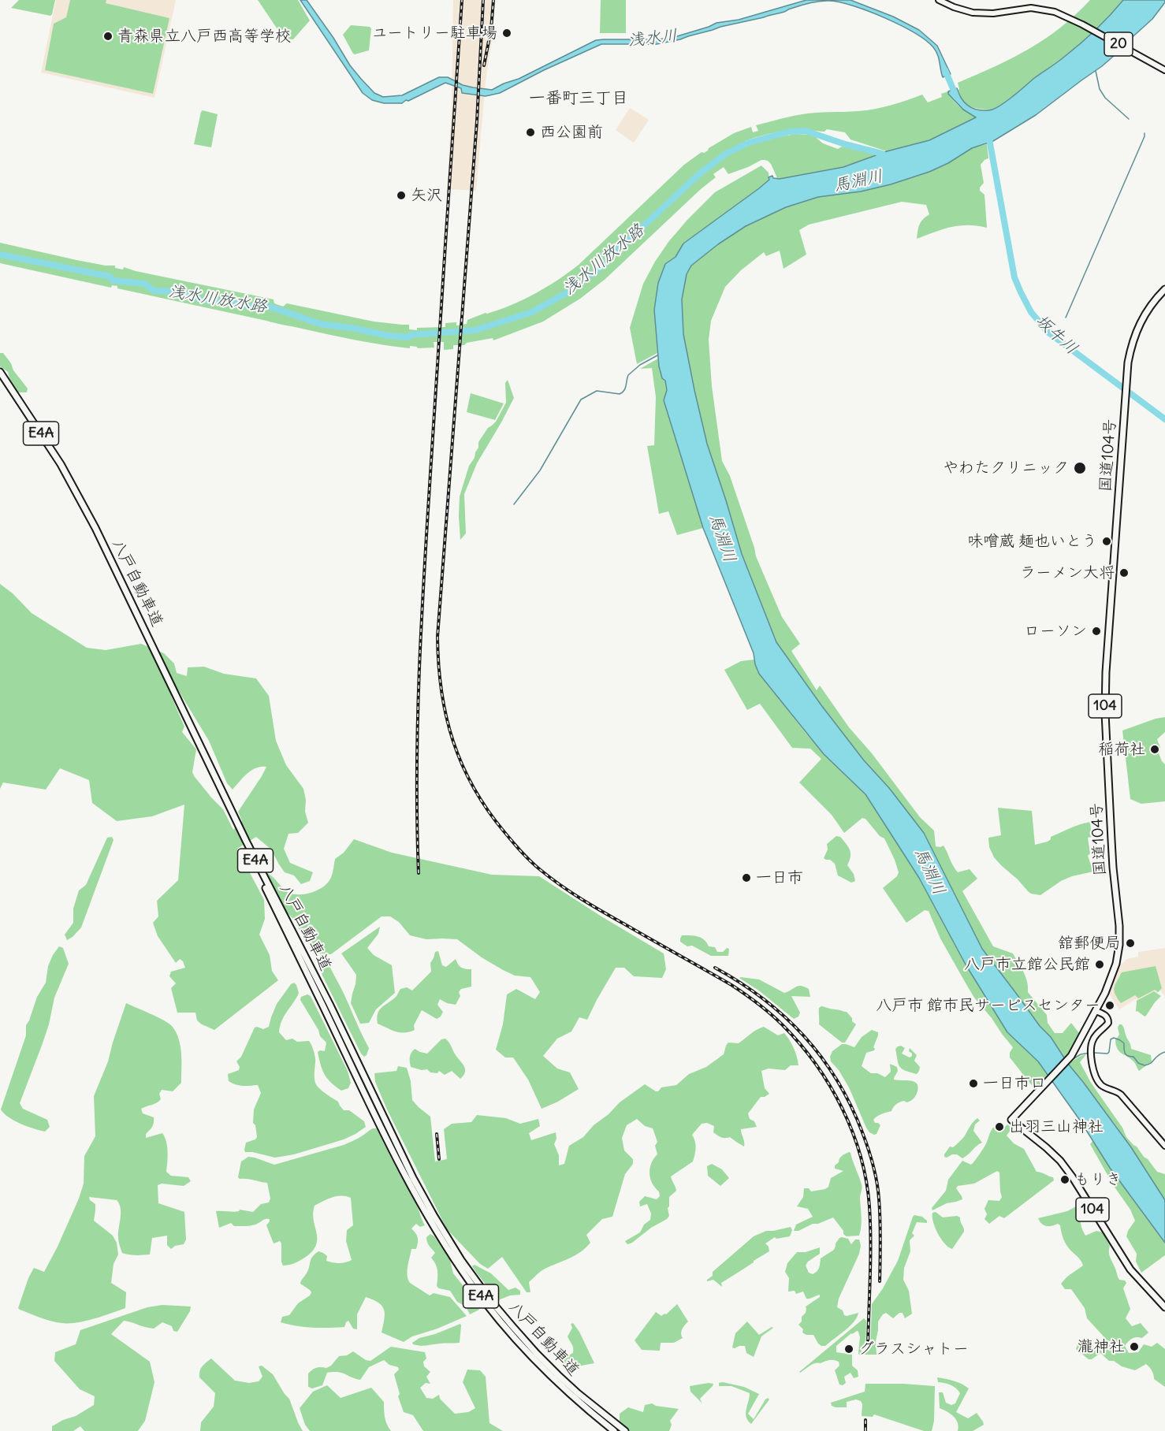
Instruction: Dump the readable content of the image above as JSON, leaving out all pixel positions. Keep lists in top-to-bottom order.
{
  "streets": {
    "highway": [
      "E4A",
      "国道104号",
      "八戸自動車道",
      "104"
    ],
    "main road": ["20"]
  },
  "districts": ["一番町三丁目"],
  "water": [
    "浅水川",
    "馬淵川",
    "浅水川放水路",
    "坂牛川"
  ],
  "places": [
    "ユートリー駐車場",
    "青森県立八戸西高等学校",
    "西公園前",
    "矢沢",
    "やわたクリニック",
    "味噌蔵 麺也いとう",
    "ラーメン大将",
    "ローソン",
    "稲荷社",
    "一日市",
    "舘郵便局",
    "八戸市立館公民館",
    "八戸市 館市民サービスセンター",
    "一日市口",
    "出羽三山神社",
    "もりき",
    "瀧神社",
    "グラスシャトー"
  ]
}
